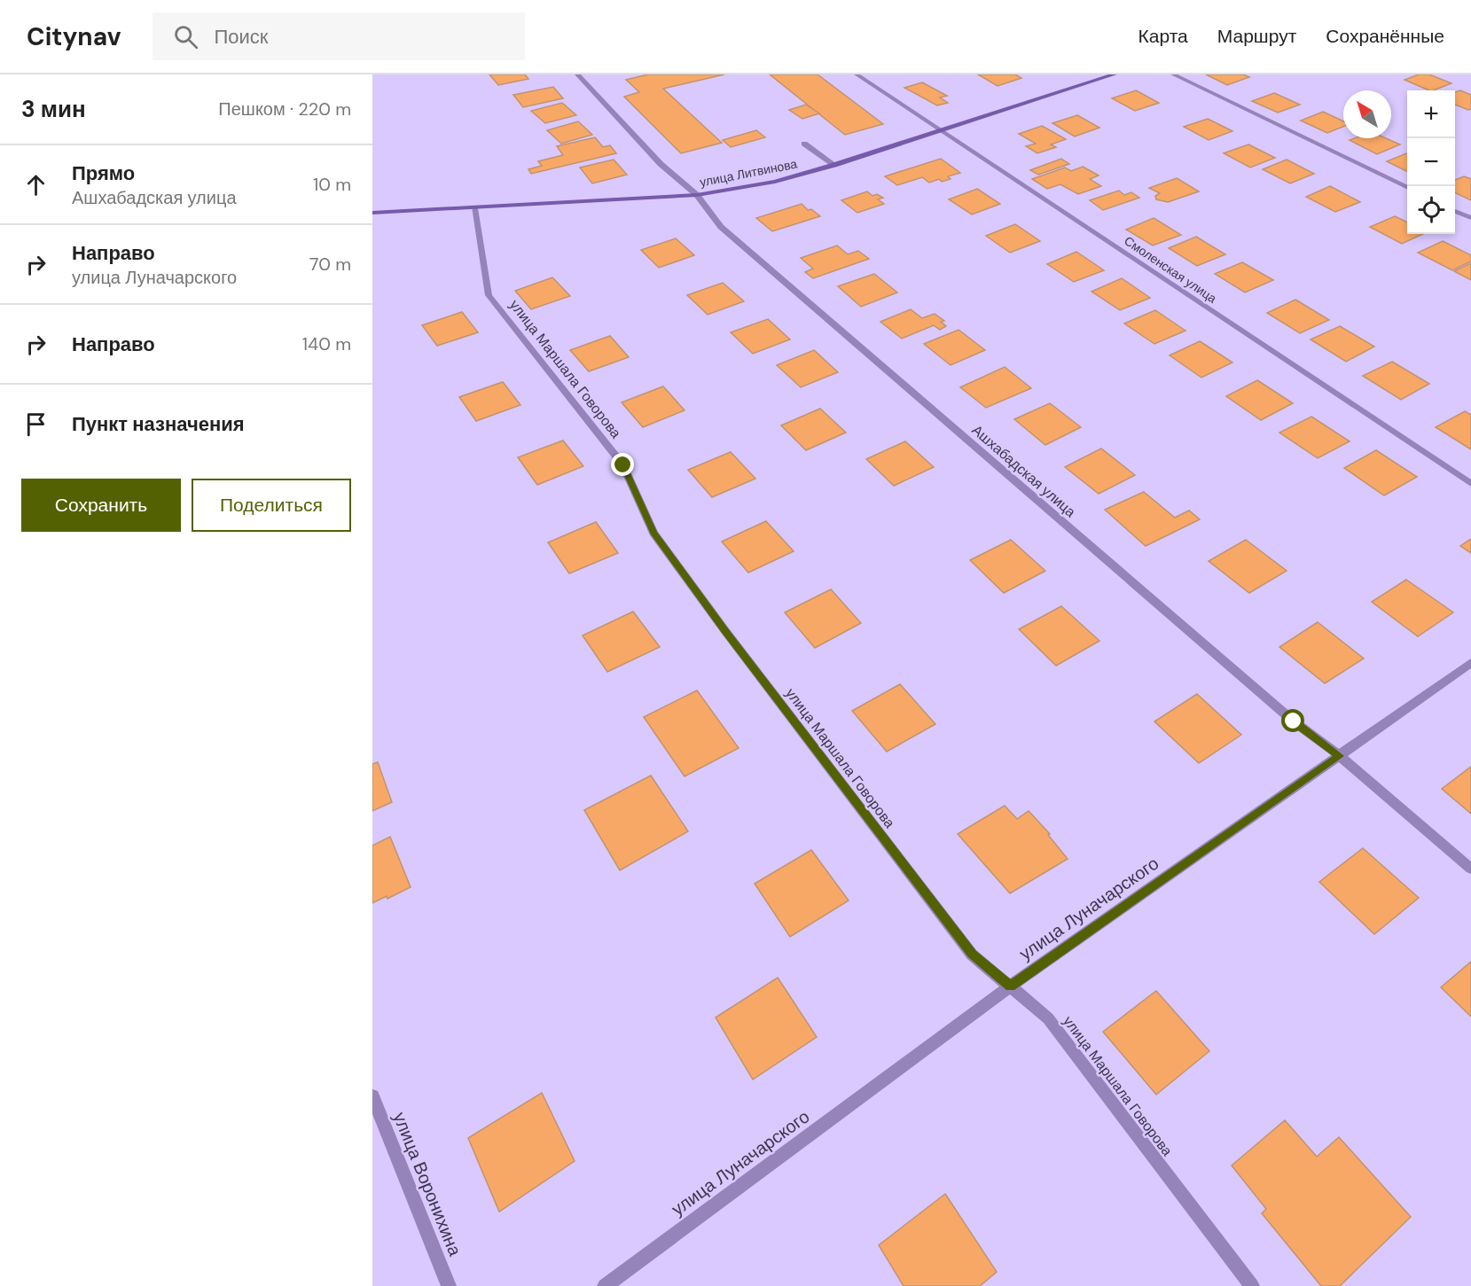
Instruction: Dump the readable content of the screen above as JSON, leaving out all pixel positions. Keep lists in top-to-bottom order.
{
  "streets": {
    "street": [
      "улица Литвинова",
      "Смоленская улица",
      "улица Маршала Говорова",
      "Ашхабадская улица",
      "улица Луначарского",
      "улица Воронихина"
    ]
  },
  "crossings": [
    ["улица Литвинова", "Смоленская улица"],
    ["улица Литвинова", "улица Маршала Говорова"],
    ["улица Литвинова", "Ашхабадская улица"],
    ["улица Маршала Говорова", "улица Луначарского"],
    ["Ашхабадская улица", "улица Луначарского"]
  ],
  "north": "top left",
  "page": {
    "header": "Citynav",
    "search": "Поиск",
    "nav": ["Карта", "Маршрут", "Сохранённые"],
    "heading": ["3 мин", "Пешком · 220 m"],
    "map_buttons": ["+", "−"],
    "list": [
      ["Прямо", "Ашхабадская улица", "10 m"],
      ["Направо", "улица Луначарского", "70 m"],
      ["Направо", "140 m"],
      "Пункт назначения"
    ],
    "buttons": ["Сохранить", "Поделиться"]
  }
}
